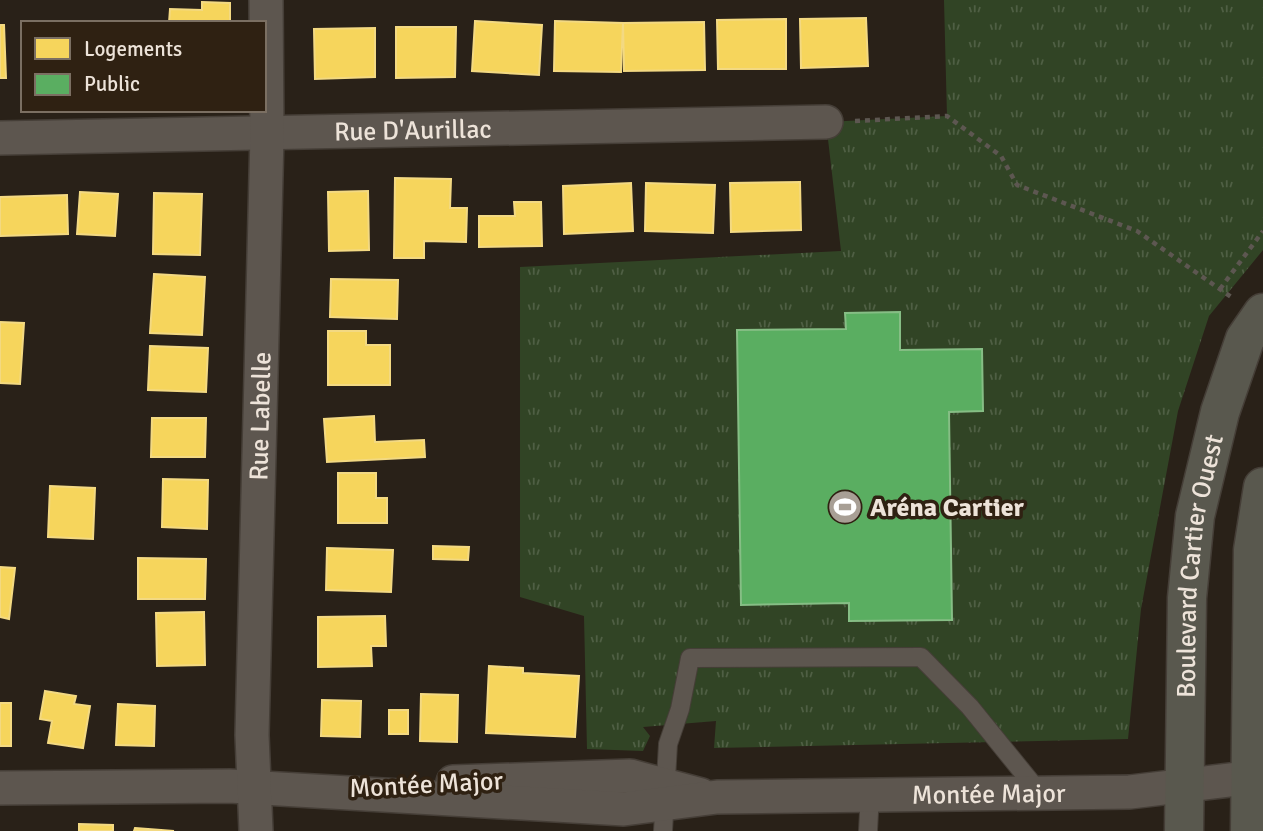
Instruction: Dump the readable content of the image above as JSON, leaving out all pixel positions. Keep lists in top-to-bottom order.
{
  "streets": {
    "street": [
      "Rue D'Aurillac",
      "Rue Labelle",
      "Boulevard Cartier Ouest",
      "Montée Major"
    ]
  },
  "crossings": [
    ["Rue D'Aurillac", "Rue Labelle"],
    ["Rue Labelle", "Montée Major"],
    ["Boulevard Cartier Ouest", "Montée Major"]
  ],
  "places": {
    "sports": ["Aréna Cartier"]
  },
  "legend": ["Logements", "Public"]
}
